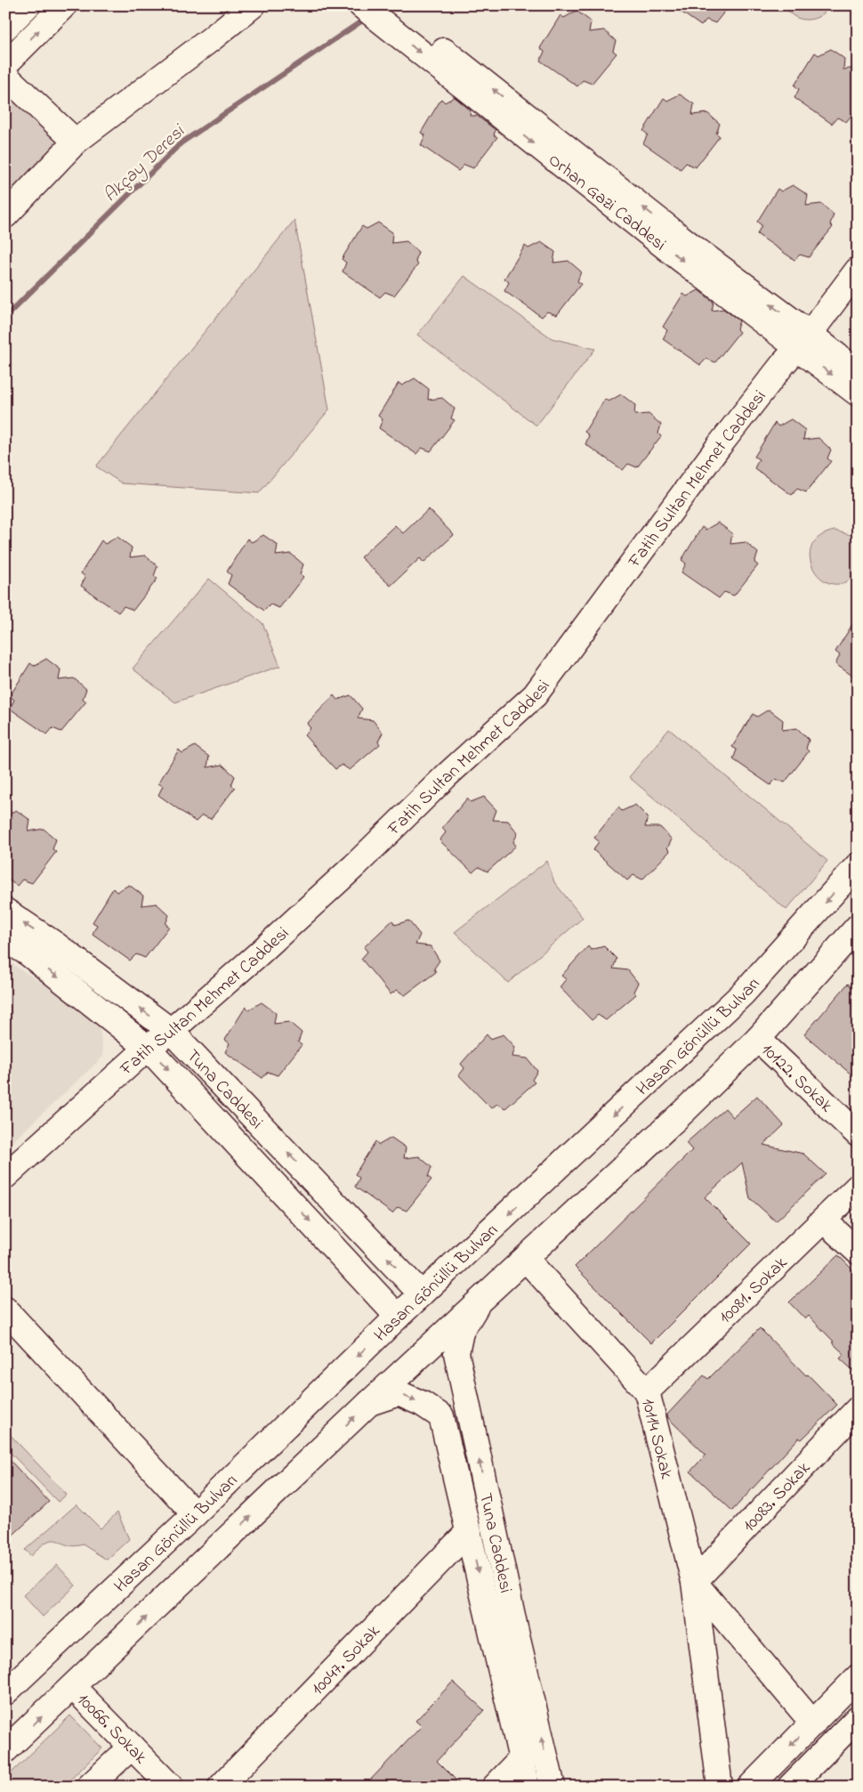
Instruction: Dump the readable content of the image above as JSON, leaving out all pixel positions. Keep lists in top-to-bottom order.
{
  "streets": {
    "street": [
      "Orhan Gazi Caddesi",
      "Fatih Sultan Mehmet Caddesi",
      "Hasan Gönüllü Bulvarı",
      "10122. Sokak",
      "Tuna Caddesi",
      "10081. Sokak",
      "10114 Sokak",
      "10083. Sokak",
      "10047. Sokak",
      "10066. Sokak"
    ]
  },
  "crossings": [
    ["Orhan Gazi Caddesi", "Fatih Sultan Mehmet Caddesi"],
    ["Fatih Sultan Mehmet Caddesi", "Tuna Caddesi"],
    ["Hasan Gönüllü Bulvarı", "Tuna Caddesi"],
    ["Tuna Caddesi", "10047. Sokak"],
    ["10081. Sokak", "10114 Sokak"],
    ["10114 Sokak", "10083. Sokak"]
  ],
  "water": ["Akçay Deresi"]
}
